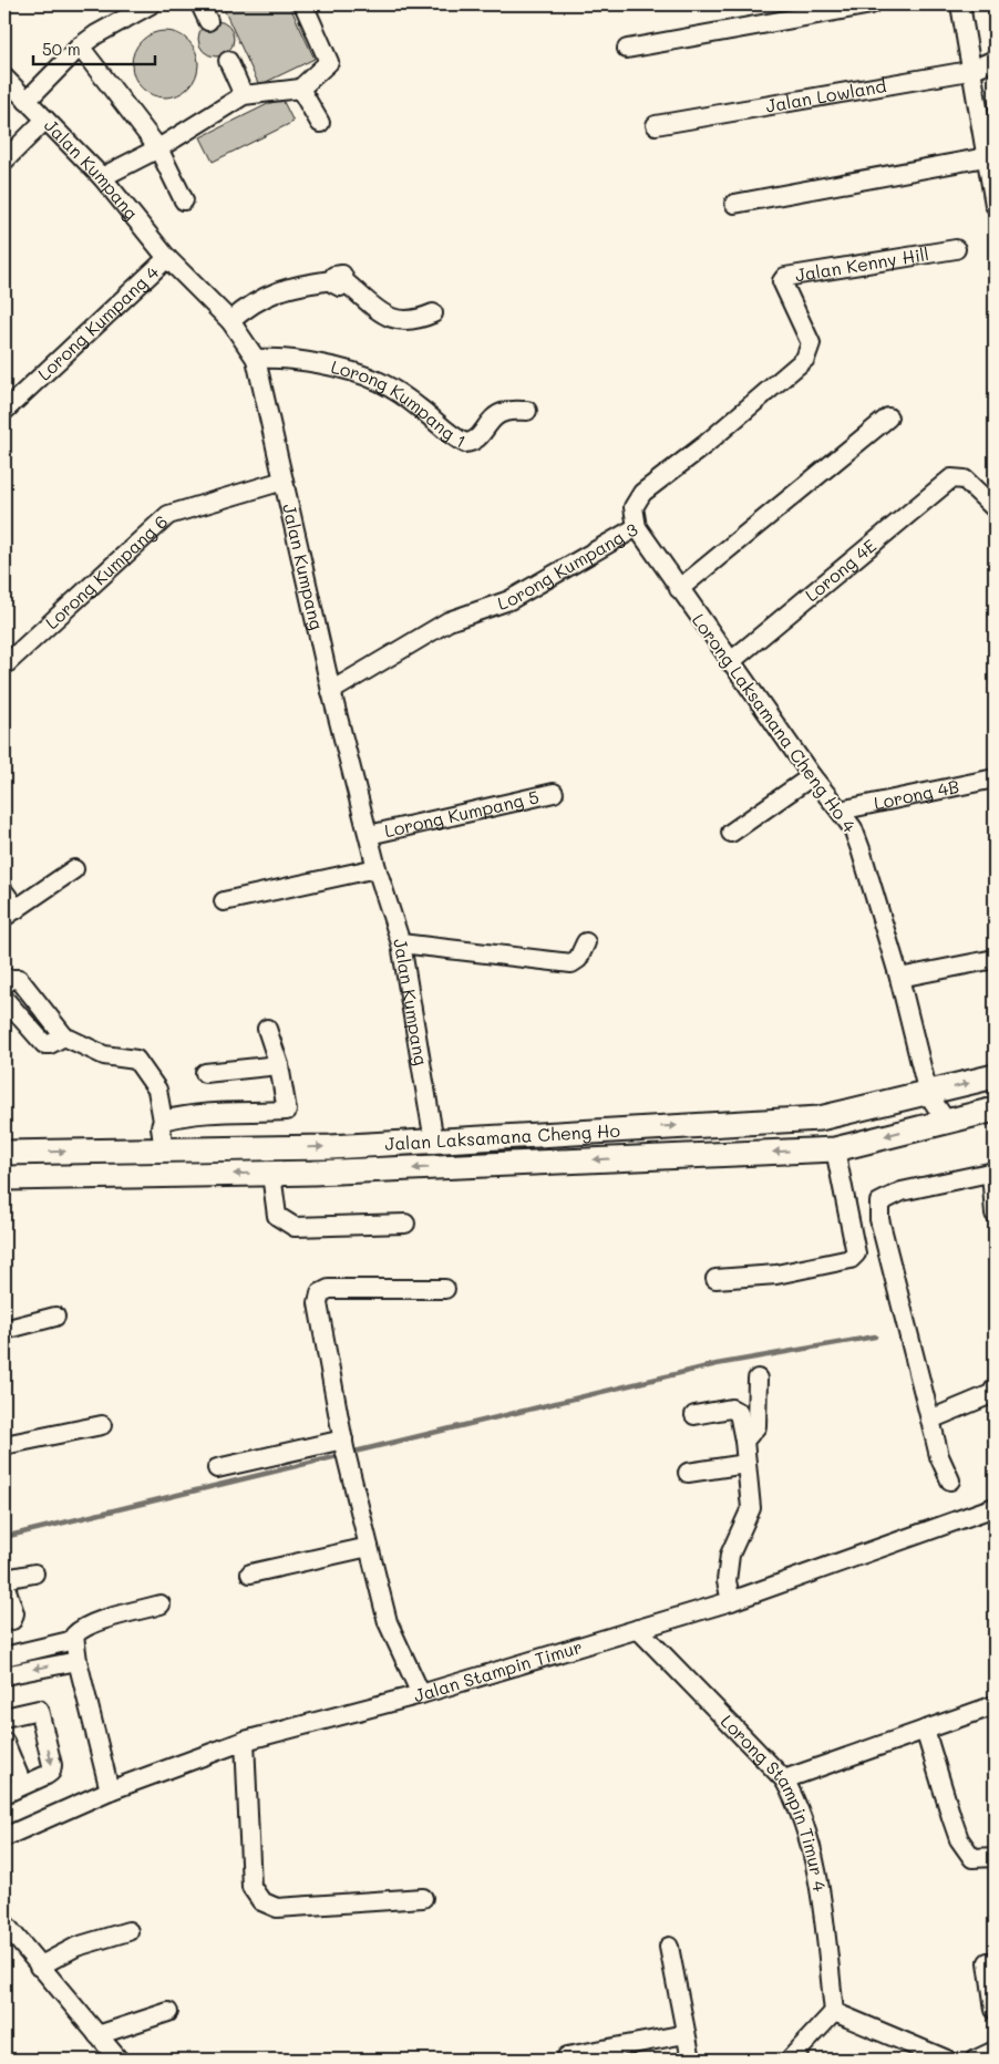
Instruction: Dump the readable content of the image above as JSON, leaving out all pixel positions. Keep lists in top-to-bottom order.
{
  "streets": {
    "main road": ["Jalan Laksamana Cheng Ho"],
    "street": [
      "Jalan Lowland",
      "Jalan Kumpang",
      "Jalan Kenny Hill",
      "Lorong Kumpang 4",
      "Lorong Kumpang 1",
      "Lorong Kumpang 3",
      "Lorong 4E",
      "Lorong Kumpang 6",
      "Lorong Laksamana Cheng Ho 4",
      "Lorong 4B",
      "Lorong Kumpang 5",
      "Jalan Stampin Timur",
      "Lorong Stampin Timur 4"
    ]
  },
  "crossings": [
    ["Jalan Kumpang", "Lorong Kumpang 4"],
    ["Jalan Kumpang", "Lorong Kumpang 1"],
    ["Jalan Kumpang", "Lorong Kumpang 3"],
    ["Jalan Kumpang", "Lorong Kumpang 6"],
    ["Jalan Kumpang", "Lorong Kumpang 5"],
    ["Jalan Kumpang", "Jalan Laksamana Cheng Ho"],
    ["Jalan Kenny Hill", "Lorong Kumpang 3"],
    ["Lorong Kumpang 3", "Lorong Laksamana Cheng Ho 4"],
    ["Lorong 4E", "Lorong Laksamana Cheng Ho 4"],
    ["Lorong Laksamana Cheng Ho 4", "Lorong 4B"],
    ["Lorong Laksamana Cheng Ho 4", "Jalan Laksamana Cheng Ho"],
    ["Jalan Stampin Timur", "Lorong Stampin Timur 4"]
  ],
  "scale_bar": "50 m"
}
